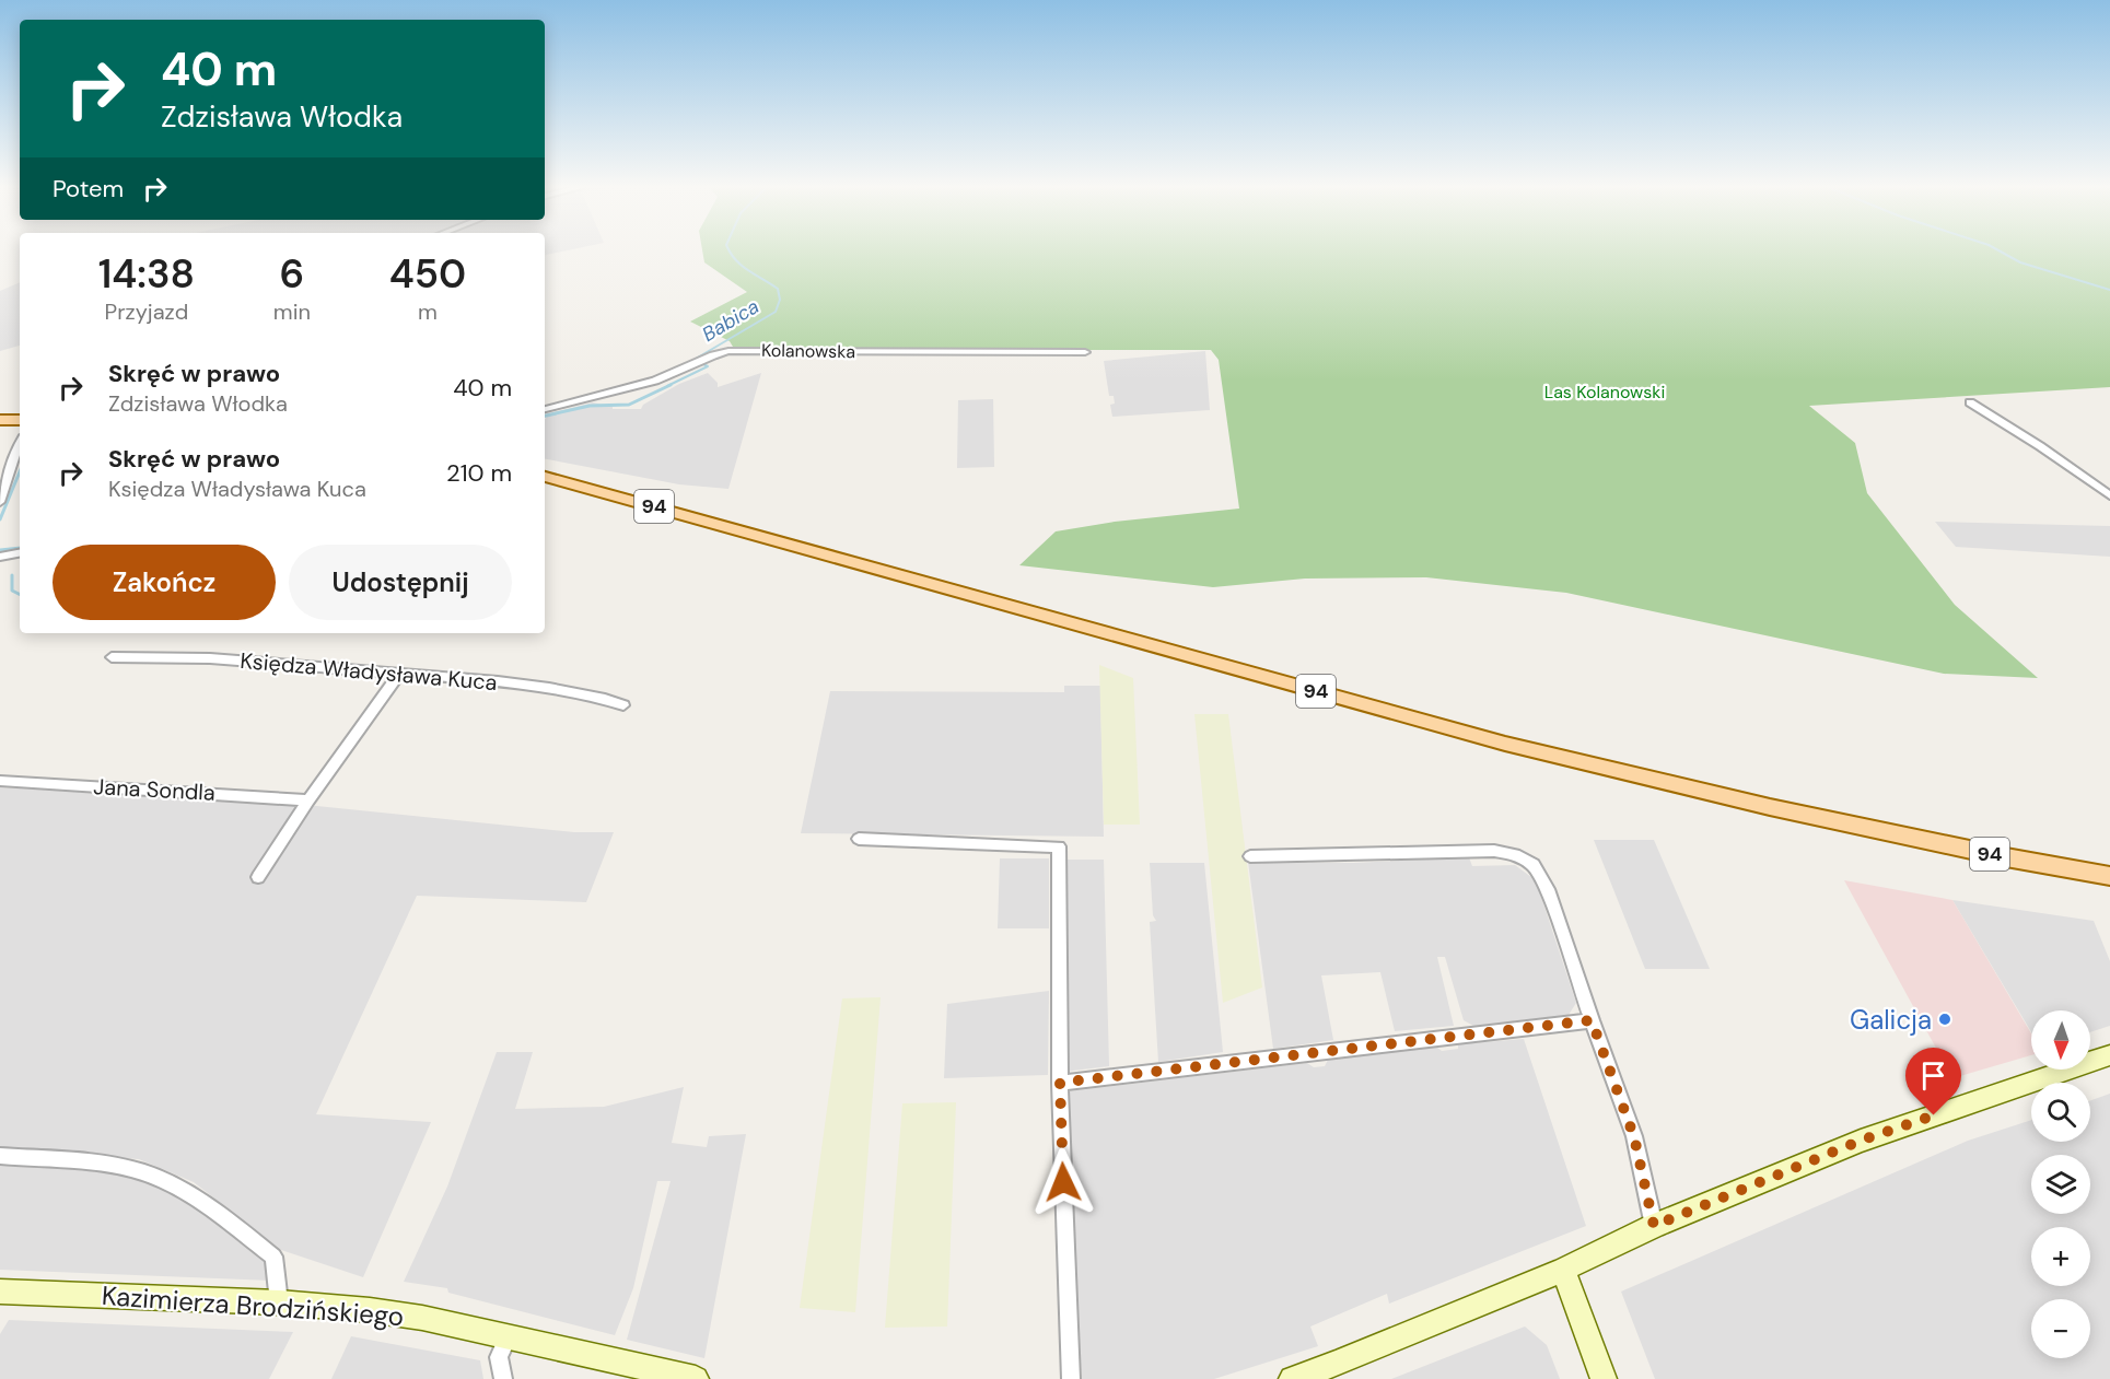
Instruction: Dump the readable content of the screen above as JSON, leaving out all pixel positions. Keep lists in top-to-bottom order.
{
  "streets": {
    "main road": ["94", "Kazimierza Brodzińskiego"],
    "street": ["Kolanowska", "Księdza Władysława Kuca", "Jana Sondla"]
  },
  "water": ["Babica"],
  "parks": ["Las Kolanowski"],
  "places": ["Galicja"],
  "north": "bottom",
  "page": {
    "turn": ["40 m", "Zdzisława Włodka"],
    "then": "Potem",
    "eta": [
      "14:38",
      "Przyjazd",
      "6",
      "min",
      "450",
      "m"
    ],
    "list": [
      {
        "name": "Skręć w prawo",
        "note": "Zdzisława Włodka",
        "value": "40 m"
      },
      {
        "name": "Skręć w prawo",
        "note": "Księdza Władysława Kuca",
        "value": "210 m"
      }
    ],
    "buttons": ["Zakończ", "Udostępnij"],
    "map_buttons": ["+", "−"]
  }
}
